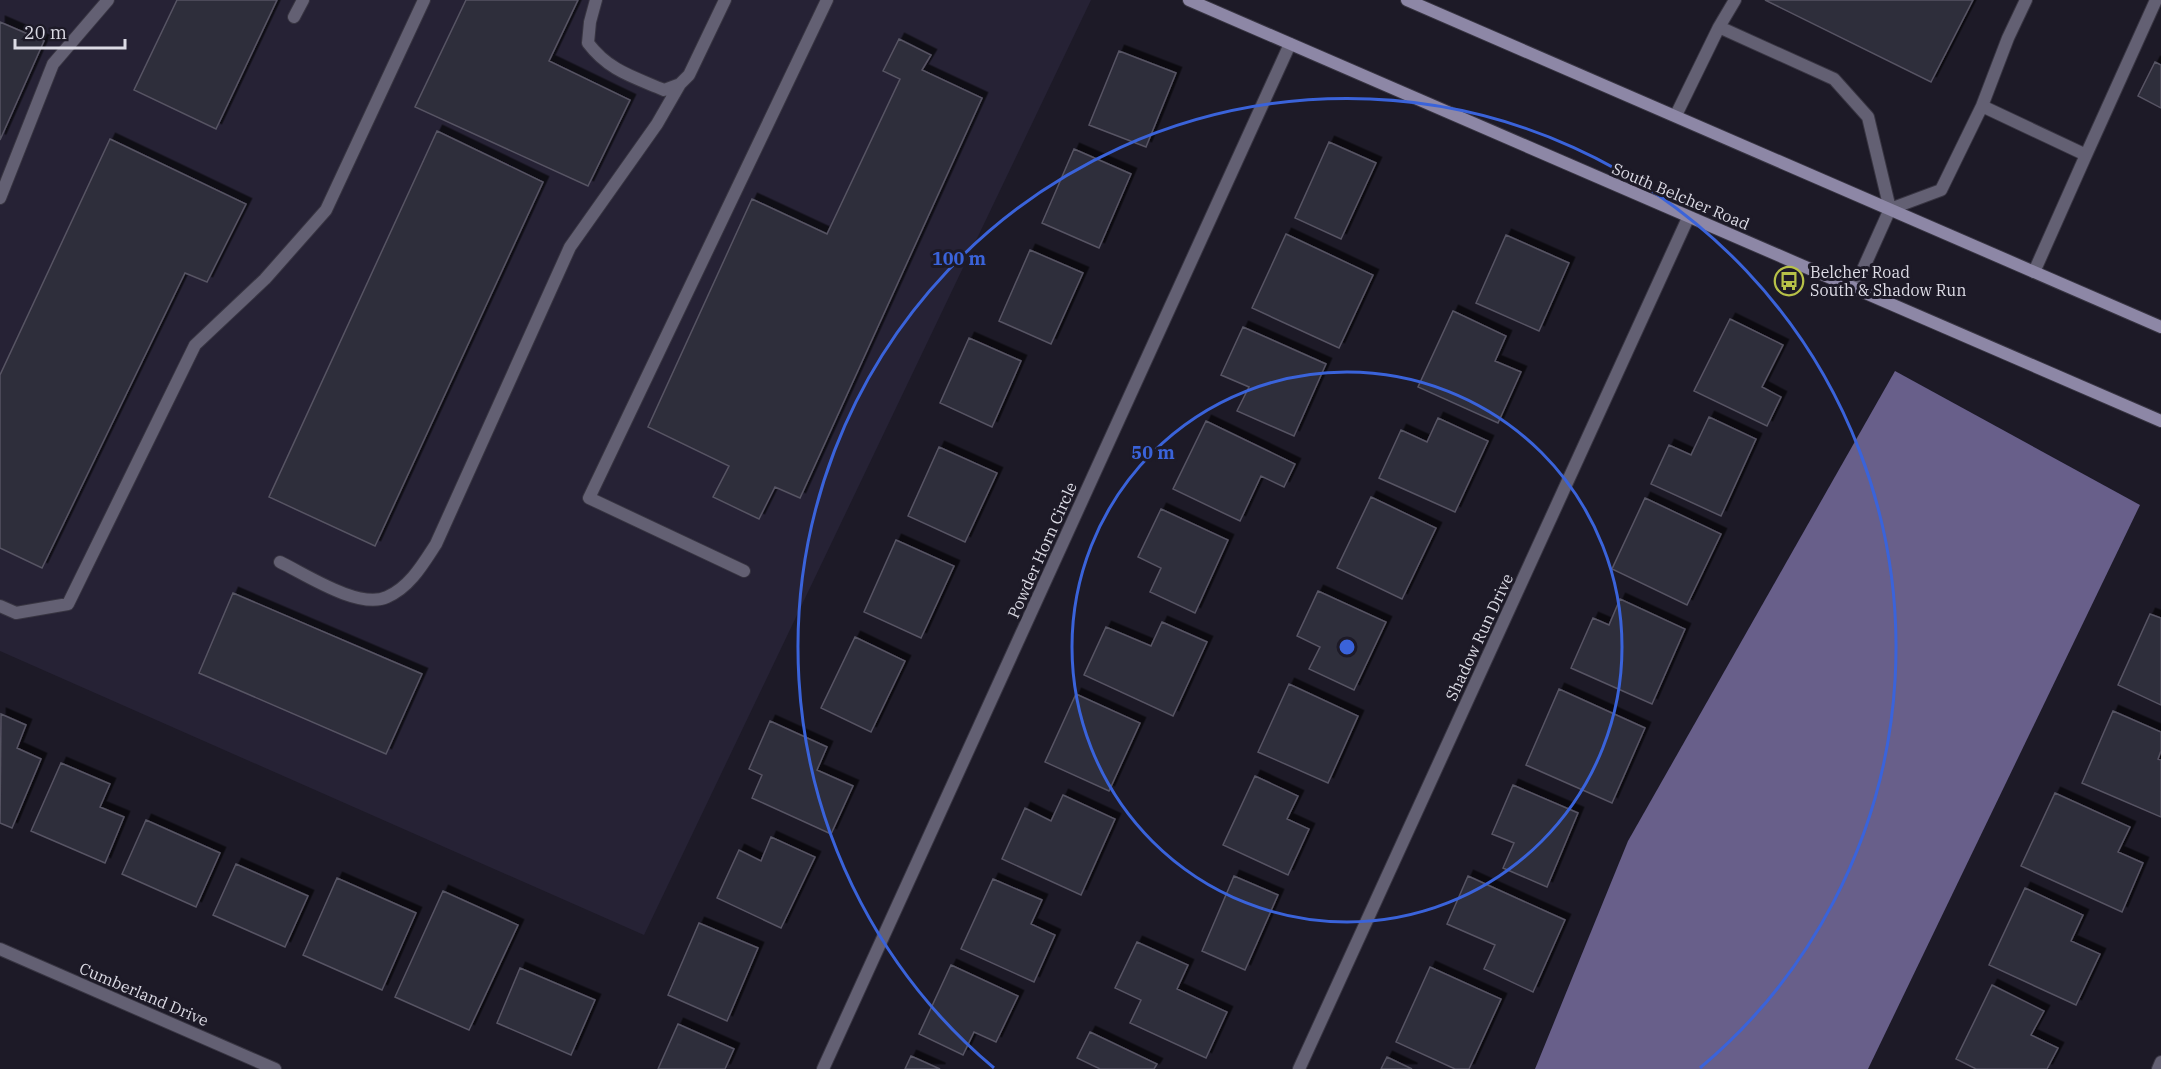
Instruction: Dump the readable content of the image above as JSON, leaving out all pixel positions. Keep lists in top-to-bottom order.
{
  "streets": {
    "main road": ["South Belcher Road"],
    "street": ["Powder Horn Circle", "Shadow Run Drive", "Cumberland Drive"]
  },
  "crossings": [
    ["South Belcher Road", "Powder Horn Circle"],
    ["South Belcher Road", "Shadow Run Drive"]
  ],
  "places": {
    "bus stop": ["Belcher Road South & Shadow Run"]
  },
  "scale_bar": "20 m",
  "rings": ["100 m", "50 m"]
}
